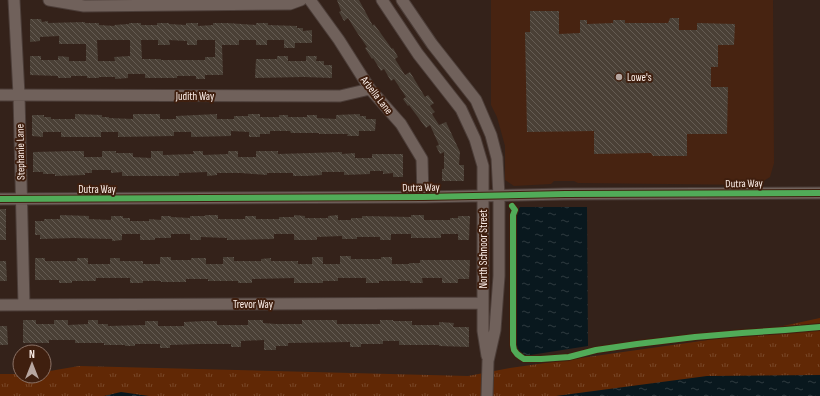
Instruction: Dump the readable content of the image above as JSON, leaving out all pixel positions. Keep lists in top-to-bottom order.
{
  "streets": {
    "street": [
      "Arbella Lane",
      "Judith Way",
      "Stephanie Lane",
      "Dutra Way",
      "North Schnoor Street",
      "Trevor Way"
    ]
  },
  "crossings": [
    ["Arbella Lane", "Judith Way"],
    ["Arbella Lane", "Dutra Way"],
    ["Judith Way", "Stephanie Lane"],
    ["Stephanie Lane", "Dutra Way"],
    ["Stephanie Lane", "Trevor Way"],
    ["Dutra Way", "North Schnoor Street"],
    ["North Schnoor Street", "Trevor Way"]
  ],
  "places": ["Lowe's"],
  "north": "top"
}
